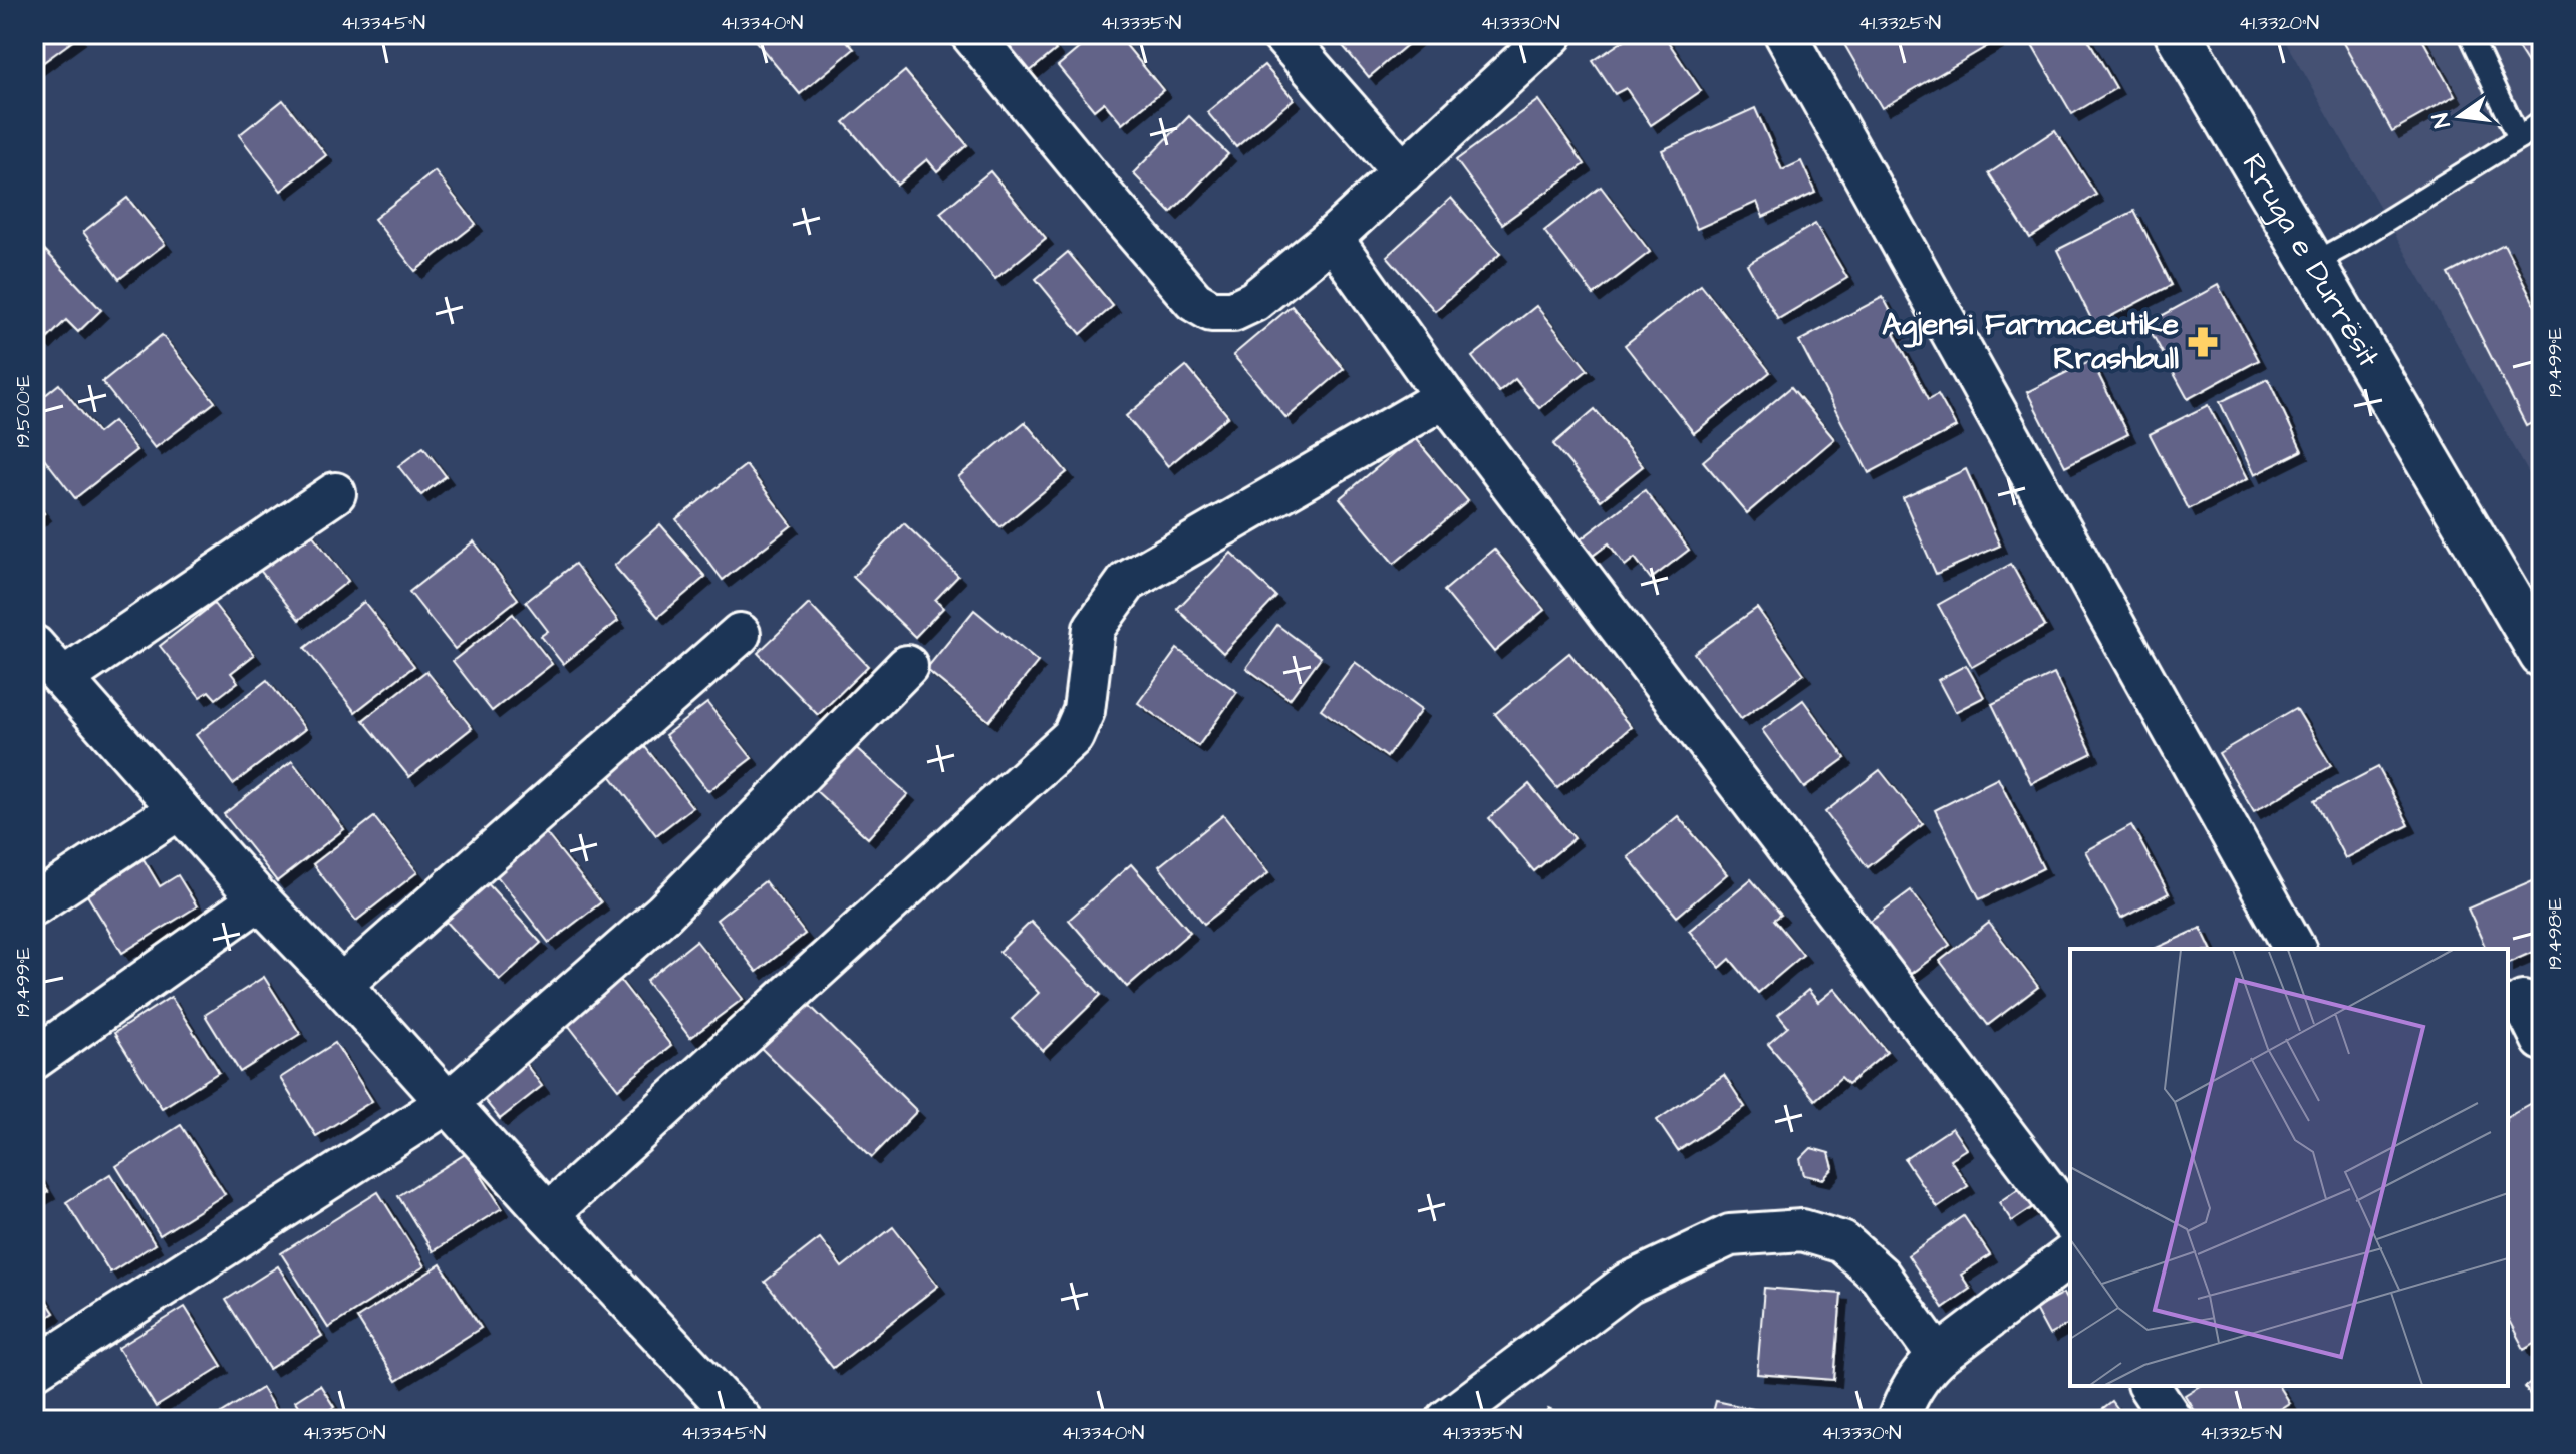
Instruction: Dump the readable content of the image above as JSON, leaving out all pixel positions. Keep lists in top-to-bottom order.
{
  "streets": {
    "main road": ["Rruga e Durrësit"]
  },
  "places": {
    "pharmacy": ["Agjensi Farmaceutike Rrashbull"]
  },
  "north": "left",
  "coordinates": [
    "41.3345°N",
    "41.3340°N",
    "41.3335°N",
    "41.3330°N",
    "41.3325°N",
    "41.3320°N",
    "19.499°E",
    "19.500°E",
    "19.498°E",
    "41.3350°N"
  ]
}
